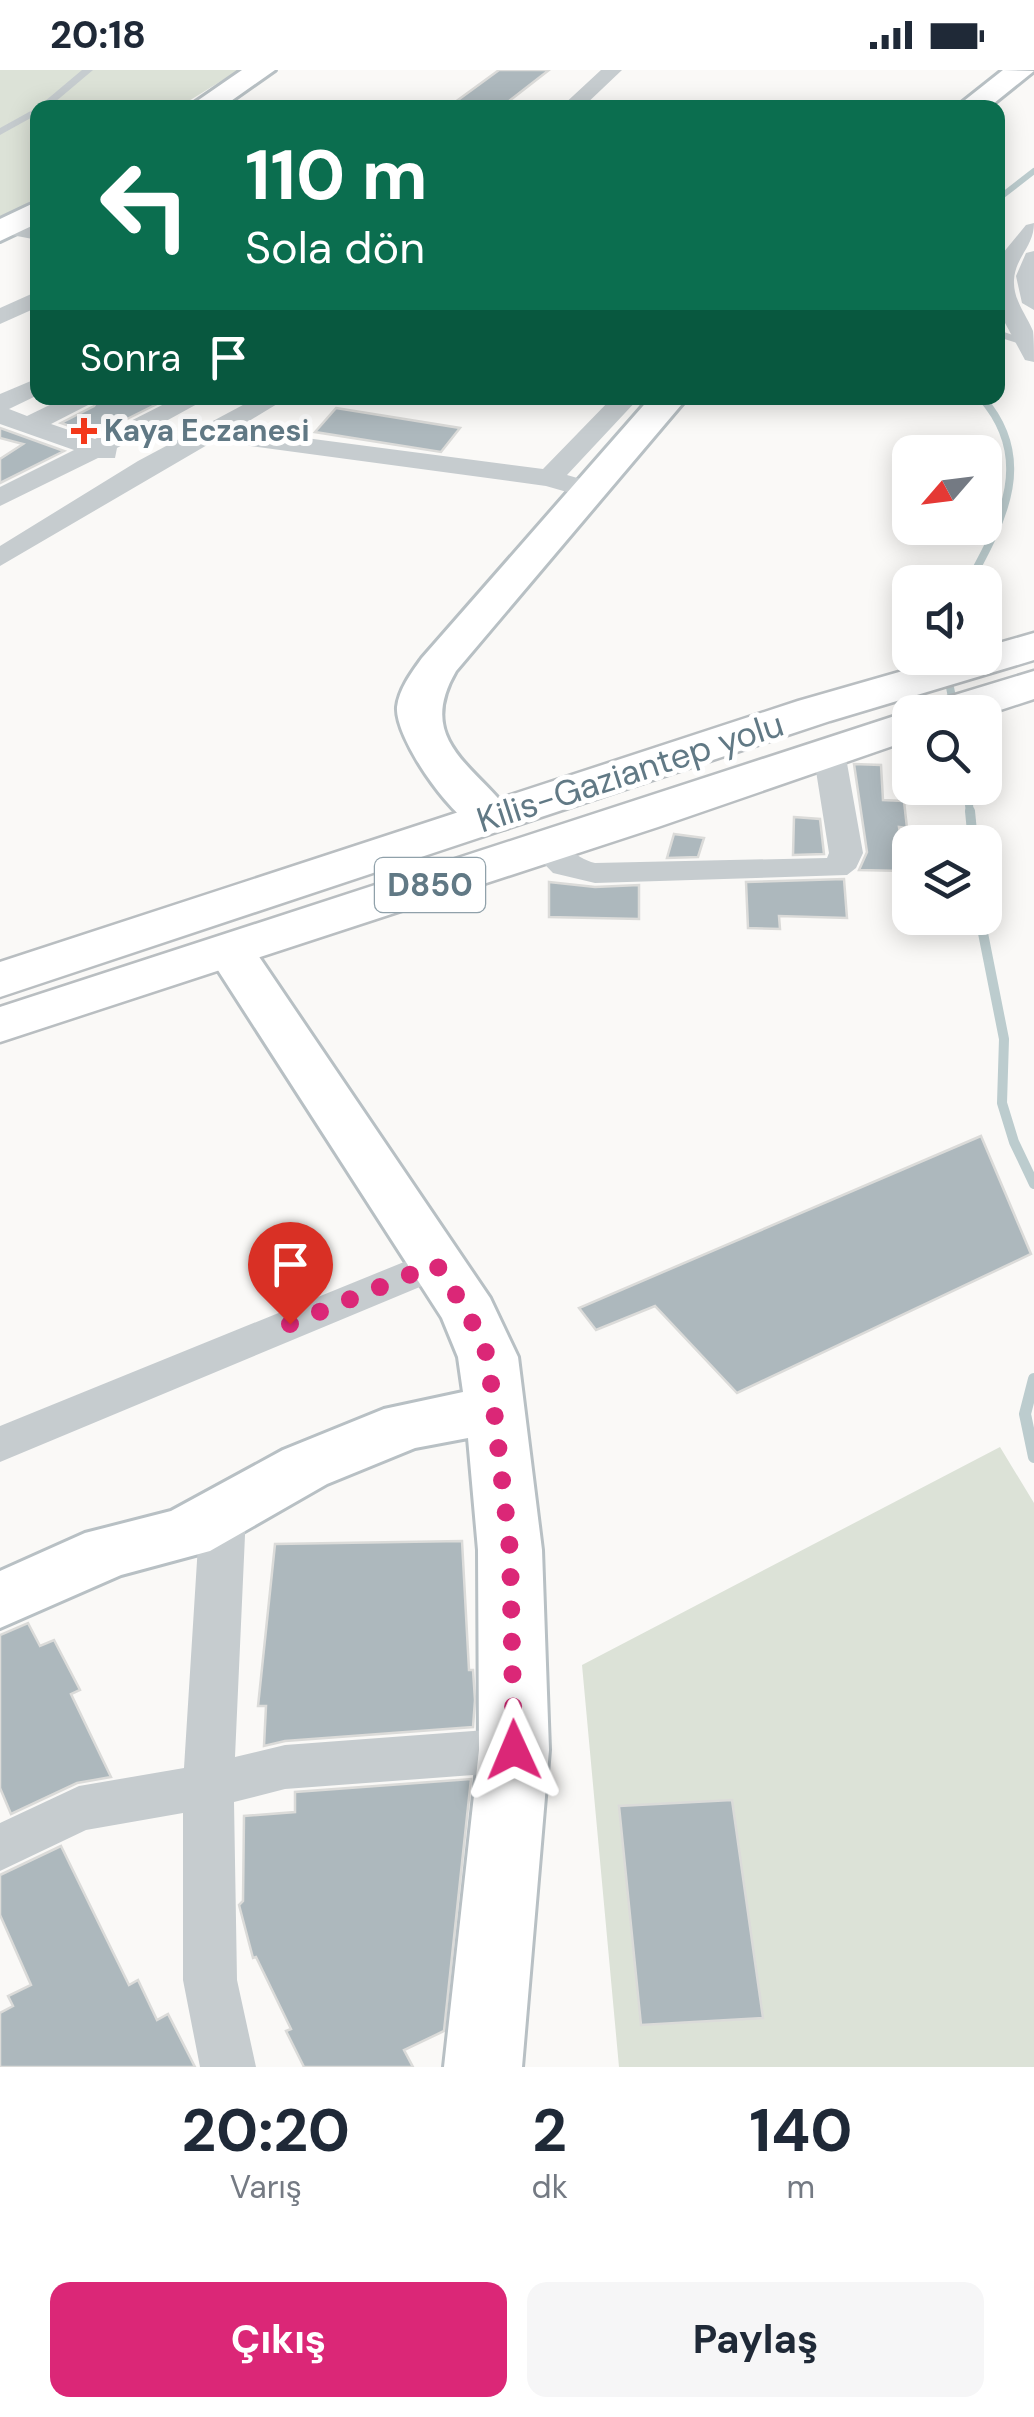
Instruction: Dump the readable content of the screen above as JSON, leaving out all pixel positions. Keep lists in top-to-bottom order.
{
  "streets": {
    "highway": ["Kilis-Gaziantep yolu", "D850"]
  },
  "places": {
    "health": ["Kaya Eczanesi"]
  },
  "north": "bottom left",
  "page": {
    "status": "20:18",
    "turn": ["110 m", "Sola dön"],
    "then": "Sonra",
    "eta": [
      "20:20",
      "Varış",
      "2",
      "dk",
      "140",
      "m"
    ],
    "buttons": ["Çıkış", "Paylaş"]
  }
}
